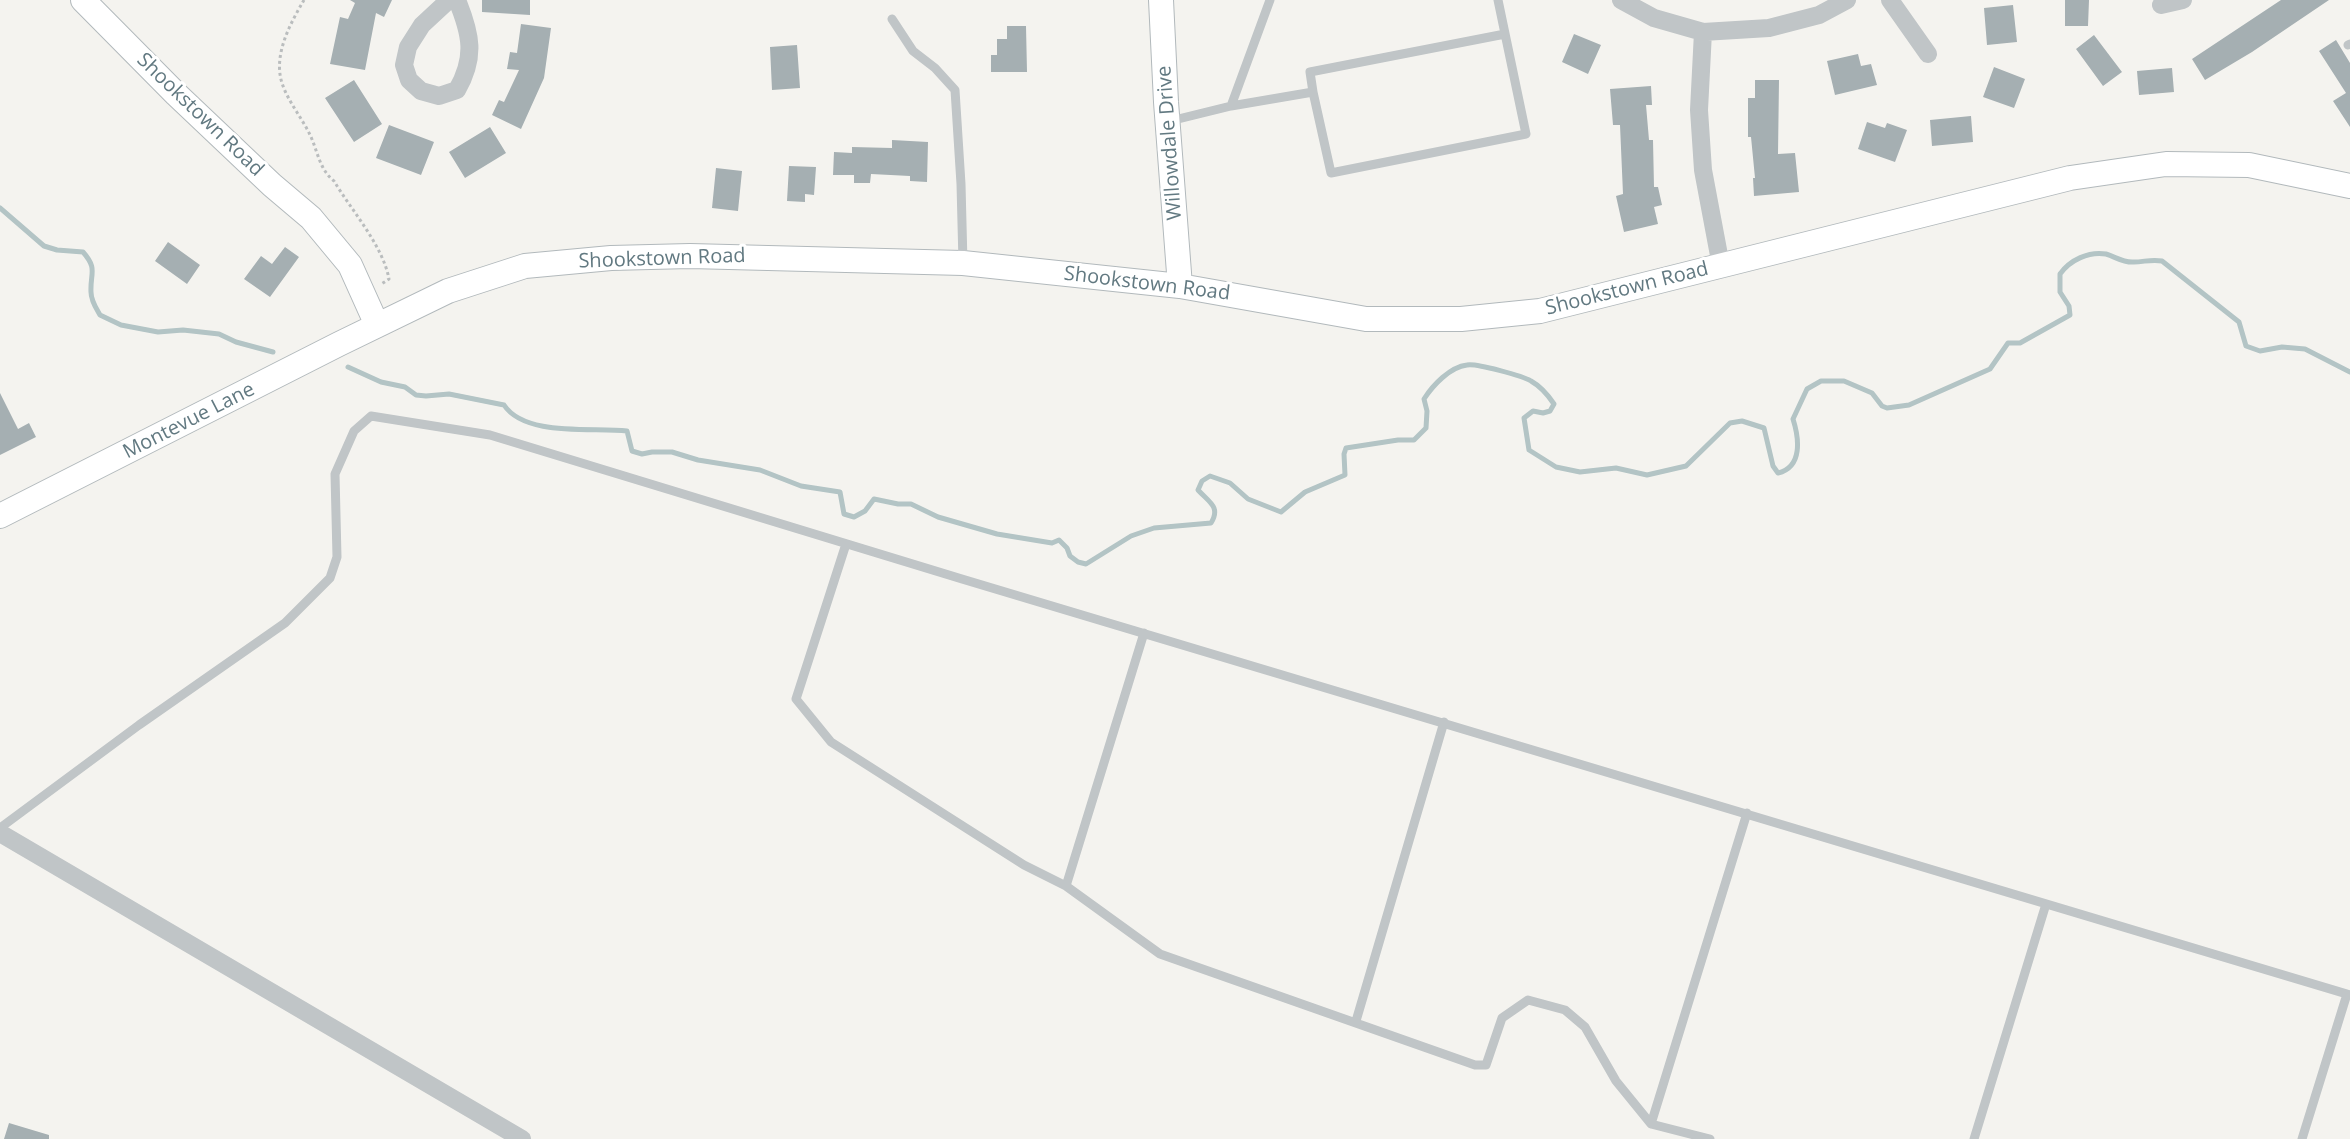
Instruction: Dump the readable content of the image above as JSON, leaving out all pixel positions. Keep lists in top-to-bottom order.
{
  "streets": {
    "street": ["Shookstown Road", "Willowdale Drive", "Montevue Lane"]
  },
  "crossings": [
    ["Shookstown Road", "Willowdale Drive"],
    ["Shookstown Road", "Montevue Lane"]
  ]
}
